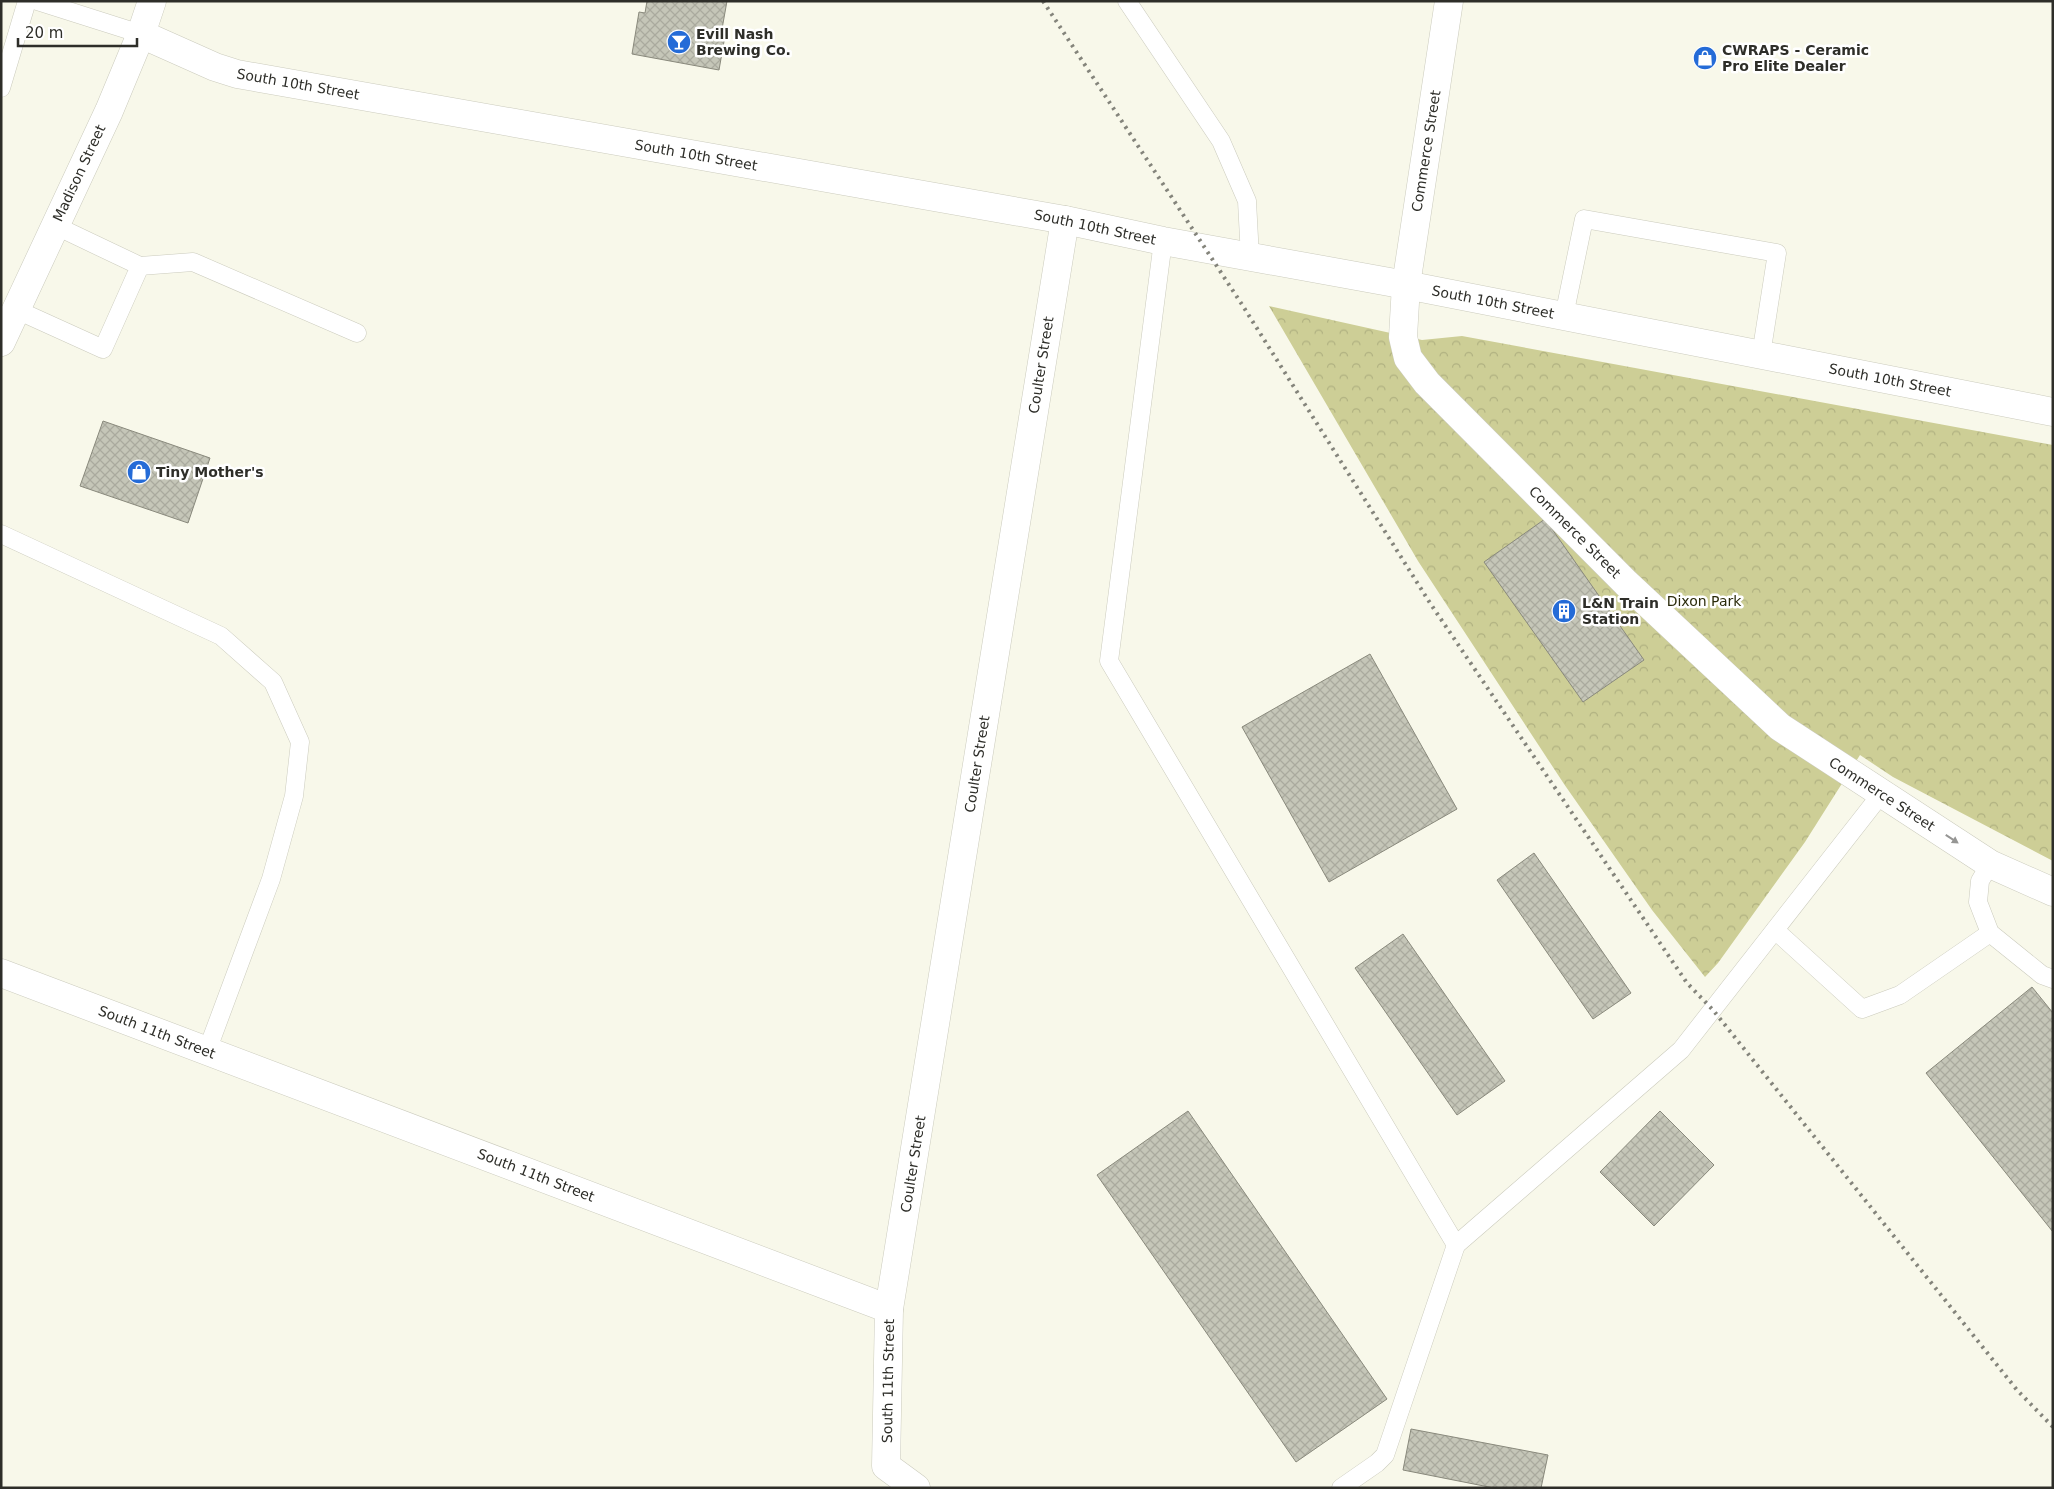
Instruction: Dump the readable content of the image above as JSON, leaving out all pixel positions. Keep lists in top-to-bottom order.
{
  "streets": {
    "street": [
      "South 10th Street",
      "Commerce Street",
      "Madison Street",
      "Coulter Street",
      "South 11th Street"
    ]
  },
  "crossings": [
    ["South 10th Street", "Commerce Street"],
    ["South 10th Street", "Madison Street"],
    ["South 10th Street", "Coulter Street"],
    ["Coulter Street", "South 11th Street"]
  ],
  "parks": ["Dixon Park"],
  "places": {
    "bar": ["Evill Nash Brewing Co."],
    "shop": ["CWRAPS - Ceramic Pro Elite Dealer", "Tiny Mother's"],
    "building": ["L&N Train Station"]
  },
  "scale_bar": "20 m"
}
